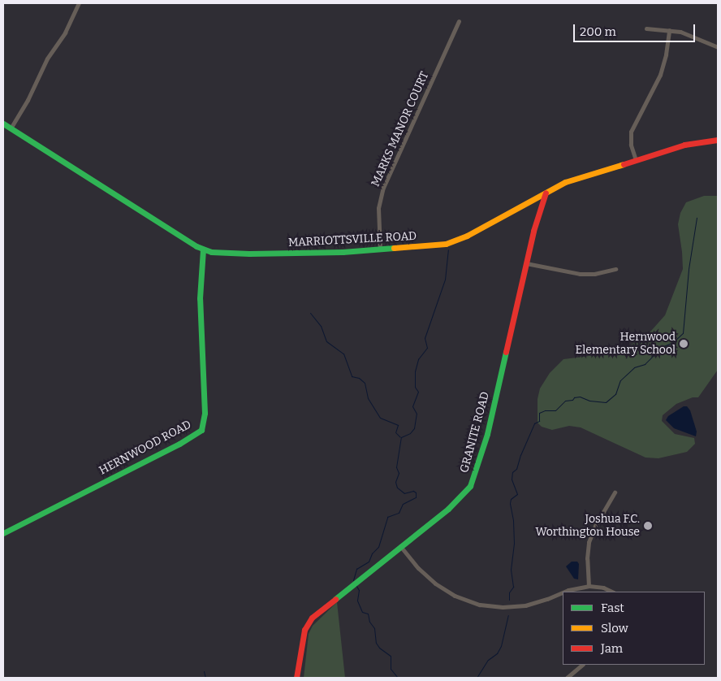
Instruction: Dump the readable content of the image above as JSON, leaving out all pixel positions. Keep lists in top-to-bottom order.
{
  "streets": {
    "street": [
      "MARKS MANOR COURT",
      "MARRIOTTSVILLE ROAD",
      "GRANITE ROAD",
      "HERNWOOD ROAD"
    ]
  },
  "crossings": [
    ["MARKS MANOR COURT", "MARRIOTTSVILLE ROAD"],
    ["MARRIOTTSVILLE ROAD", "GRANITE ROAD"],
    ["MARRIOTTSVILLE ROAD", "HERNWOOD ROAD"]
  ],
  "places": ["Hernwood Elementary School", "Joshua F.C. Worthington House"],
  "legend": ["Fast", "Slow", "Jam"],
  "scale_bar": "200 m"
}
